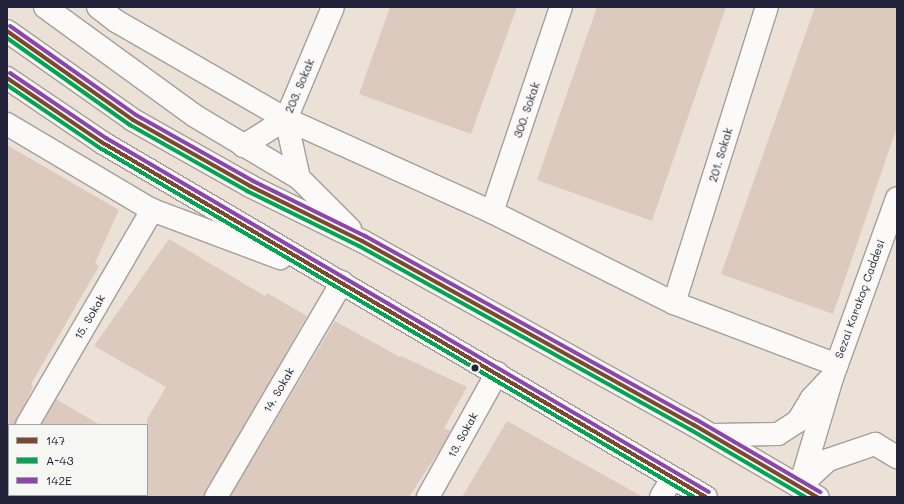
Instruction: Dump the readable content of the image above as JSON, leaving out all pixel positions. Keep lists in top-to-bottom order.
{
  "streets": {
    "street": [
      "203. Sokak",
      "300. Sokak",
      "201. Sokak",
      "Sezai Karakoç Caddesi",
      "15. Sokak",
      "14. Sokak",
      "13. Sokak"
    ]
  },
  "lines": ["transit line 142E", "transit line 147", "transit line A-43"],
  "legend": ["147", "A-43", "142E"]
}
